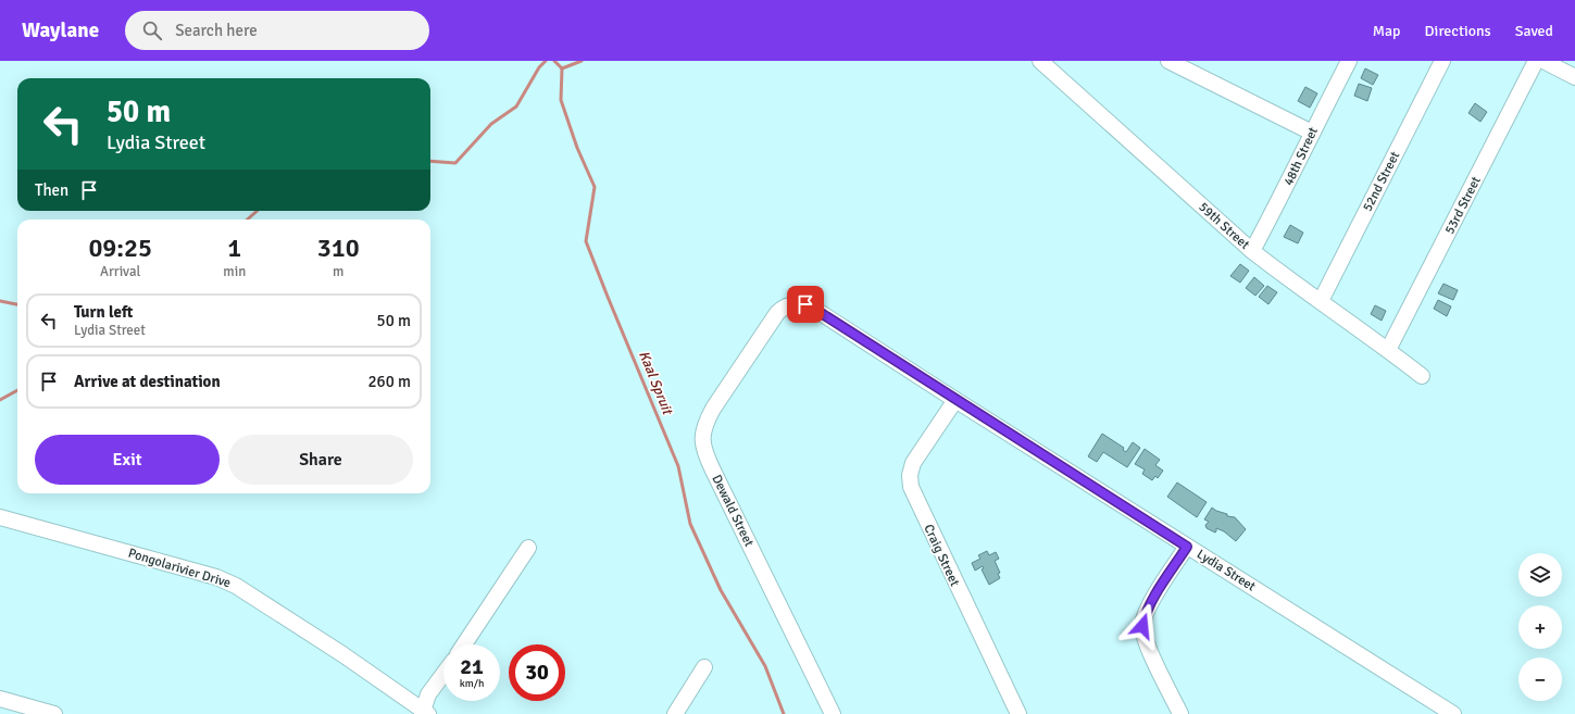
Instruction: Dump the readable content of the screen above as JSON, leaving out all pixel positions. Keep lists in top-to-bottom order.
{
  "streets": {
    "street": [
      "48th Street",
      "52nd Street",
      "53rd Street",
      "59th Street",
      "Dewald Street",
      "Craig Street",
      "Pongolarivier Drive",
      "Lydia Street"
    ]
  },
  "crossings": [
    ["48th Street", "59th Street"],
    ["52nd Street", "59th Street"],
    ["53rd Street", "59th Street"],
    ["Dewald Street", "Lydia Street"],
    ["Craig Street", "Lydia Street"]
  ],
  "water": ["Kaal Spruit"],
  "page": {
    "header": "Waylane",
    "search": "Search here",
    "nav": ["Map", "Directions", "Saved"],
    "turn": ["50 m", "Lydia Street"],
    "then": "Then",
    "eta": [
      "09:25",
      "Arrival",
      "1",
      "min",
      "310",
      "m"
    ],
    "list": [
      {
        "name": "Turn left",
        "note": "Lydia Street",
        "value": "50 m"
      },
      {
        "name": "Arrive at destination",
        "value": "260 m"
      }
    ],
    "buttons": ["Exit", "Share"],
    "map_buttons": ["+", "−"],
    "speed": "21 km/h",
    "limit": "30"
  }
}
